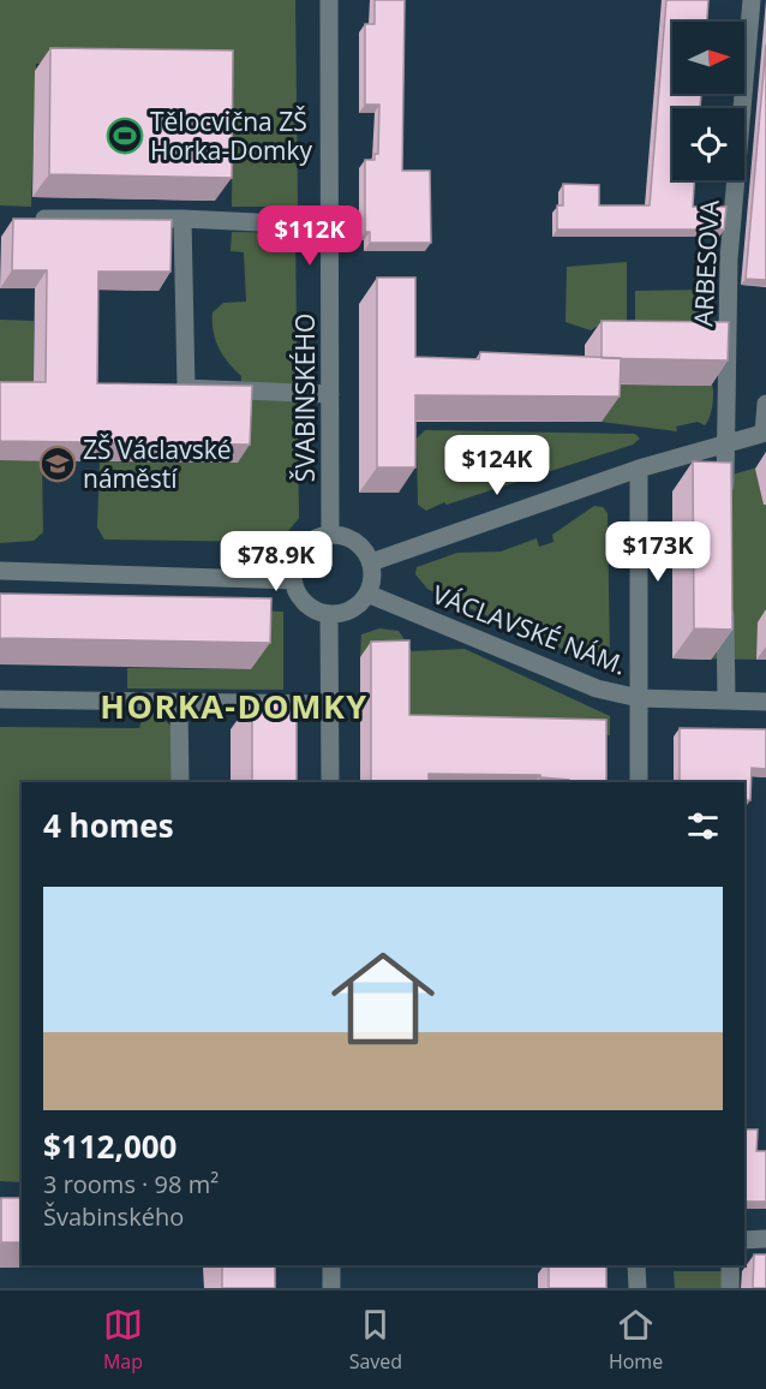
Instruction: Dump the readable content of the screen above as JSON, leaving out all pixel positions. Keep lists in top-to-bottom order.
{
  "streets": {
    "street": ["ARBESOVA", "ŠVABINSKÉHO", "VÁCLAVSKÉ NÁM."]
  },
  "crossings": [
    ["ŠVABINSKÉHO", "VÁCLAVSKÉ NÁM."]
  ],
  "districts": ["HORKA-DOMKY"],
  "places": {
    "sports": ["Tělocvična ZŠ Horka-Domky"],
    "school or university": ["ZŠ Václavské náměstí"]
  },
  "north": "right",
  "page": {
    "price": [
      "$112K",
      "$124K",
      "$173K",
      "$78.9K"
    ],
    "heading": "4 homes",
    "list": [
      {
        "name": "$112,000",
        "note": "3 rooms · 98 m² · Švabinského"
      }
    ],
    "tabs": ["Map", "Saved", "Home"]
  }
}
